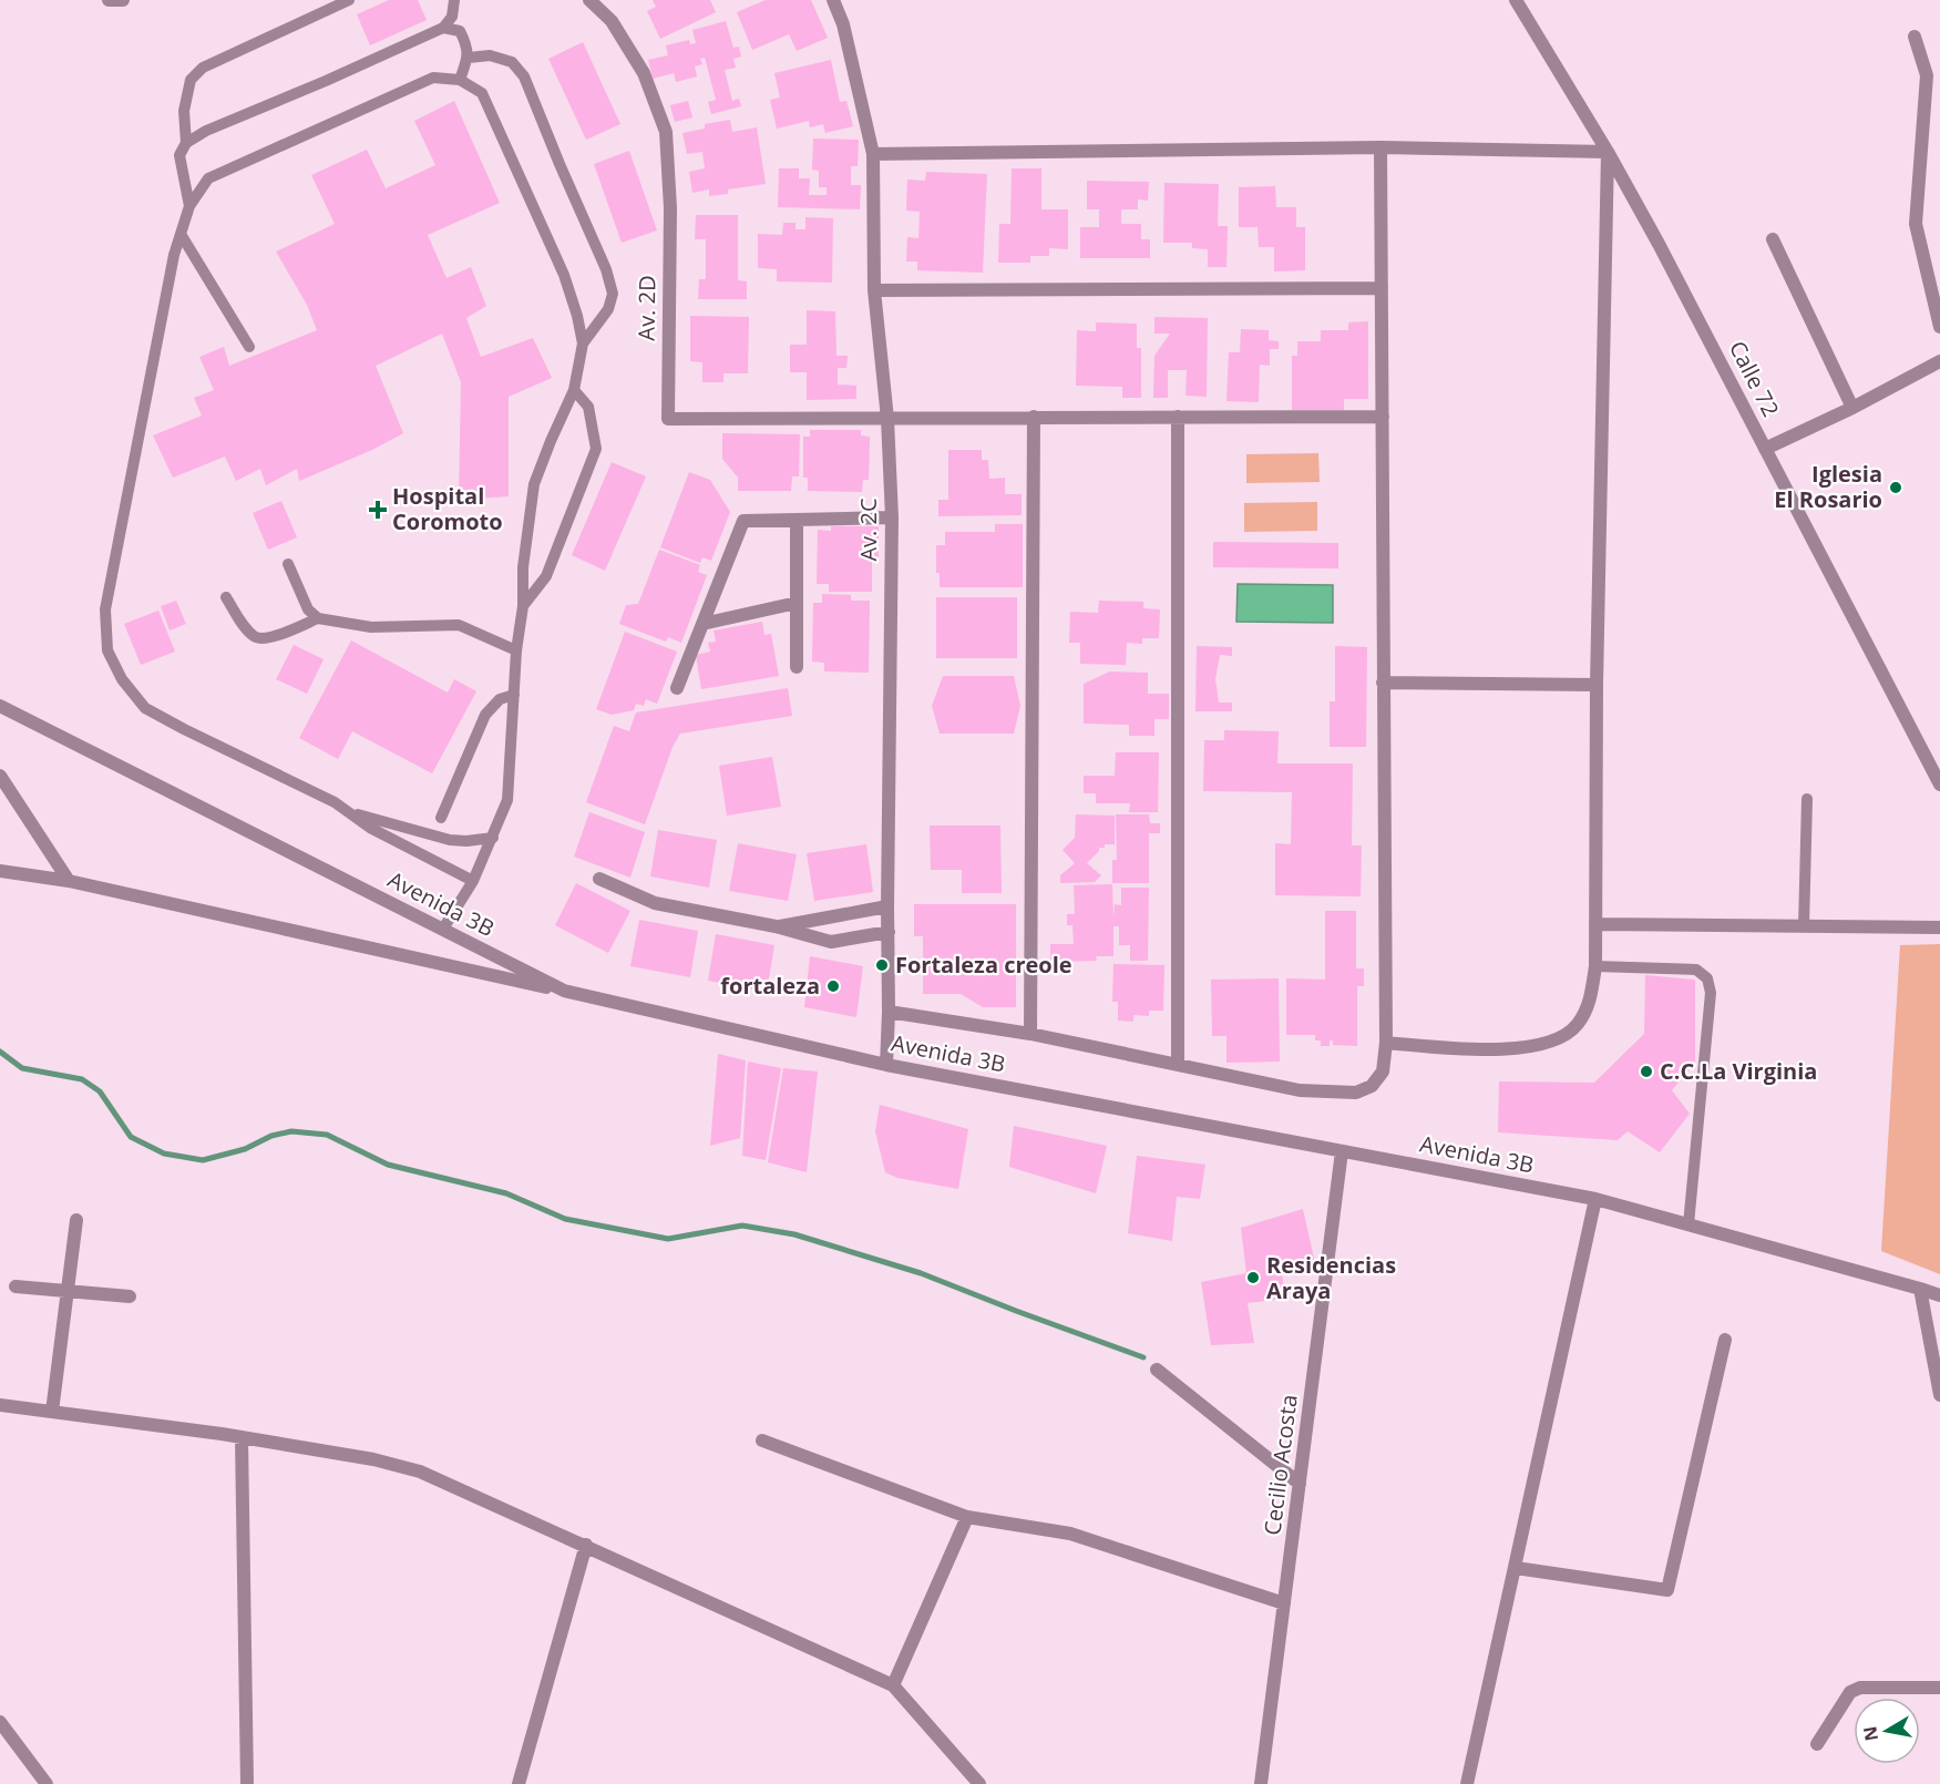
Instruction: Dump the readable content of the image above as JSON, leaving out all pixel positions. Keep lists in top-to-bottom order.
{
  "streets": {
    "street": [
      "Av. 2D",
      "Calle 72",
      "Av. 2C",
      "Avenida 3B",
      "Cecilio Acosta"
    ]
  },
  "crossings": [
    ["Av. 2D", "Av. 2C"],
    ["Av. 2C", "Avenida 3B"],
    ["Avenida 3B", "Cecilio Acosta"]
  ],
  "places": {
    "other": [
      "Iglesia El Rosario",
      "Fortaleza creole",
      "fortaleza",
      "C.C.La Virginia",
      "Residencias Araya"
    ],
    "health": ["Hospital Coromoto"]
  },
  "north": "left"
}
